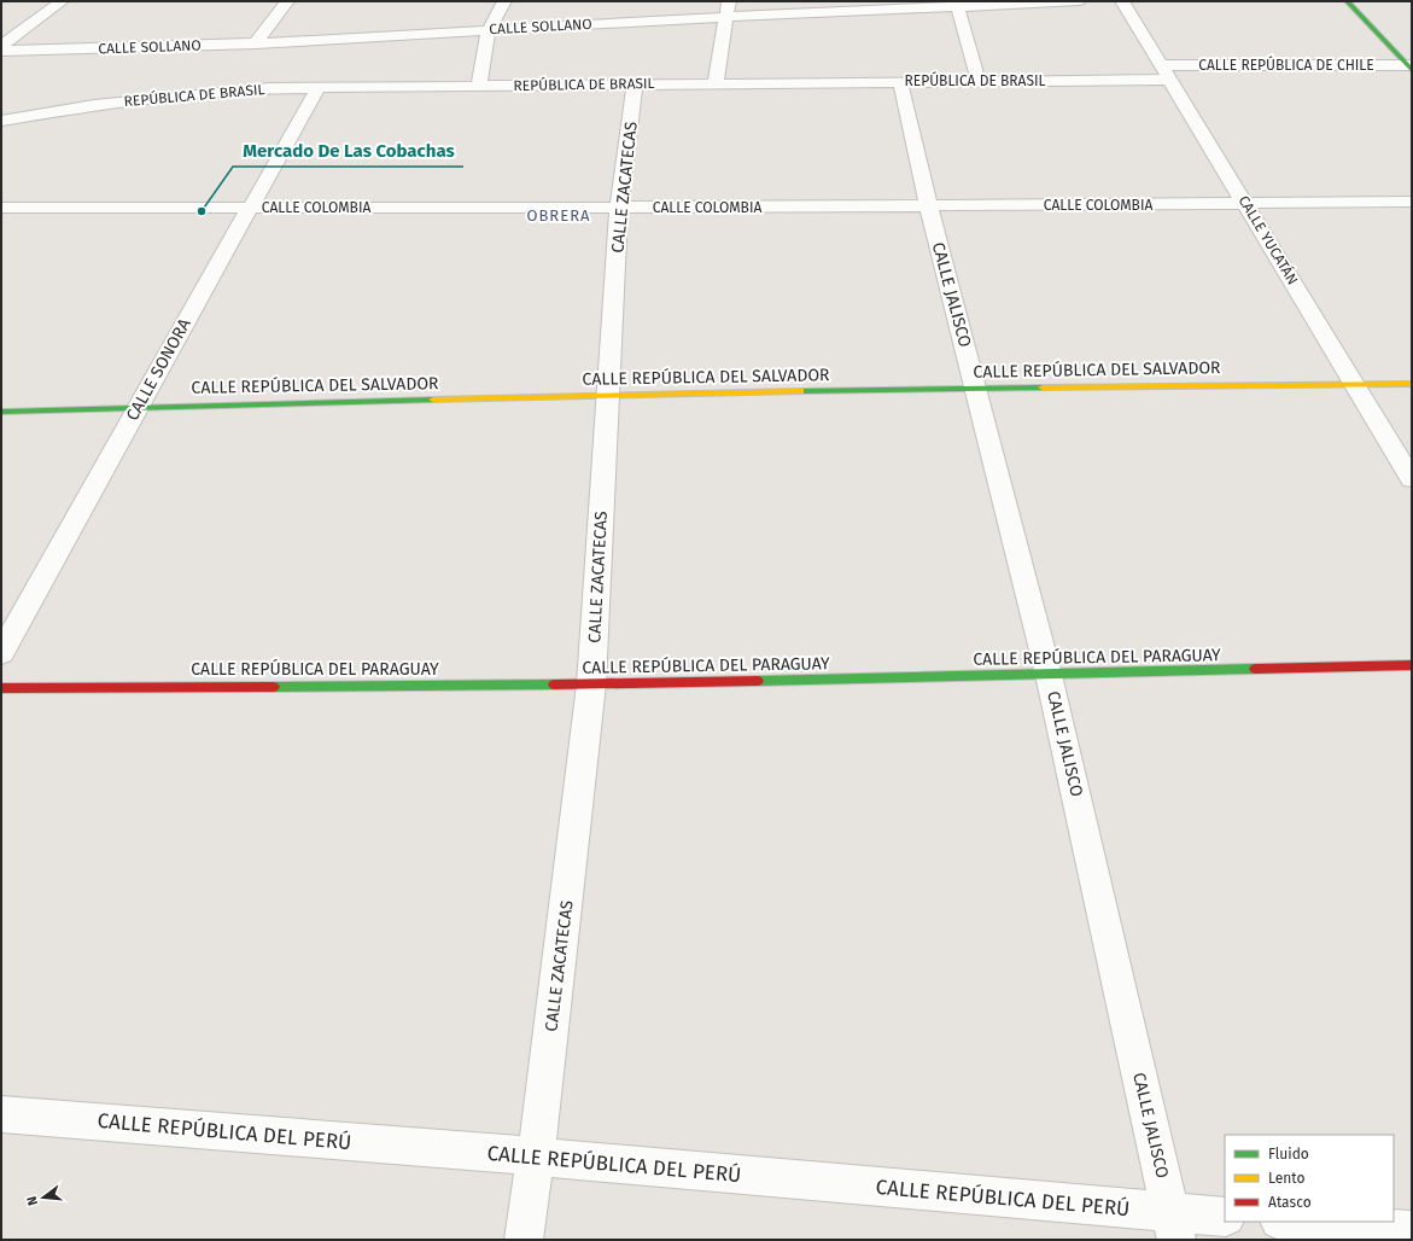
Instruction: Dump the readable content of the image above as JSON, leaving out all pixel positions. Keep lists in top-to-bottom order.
{
  "streets": {
    "street": [
      "CALLE SOLLANO",
      "CALLE REPÚBLICA DE CHILE",
      "REPÚBLICA DE BRASIL",
      "CALLE ZACATECAS",
      "CALLE COLOMBIA",
      "CALLE YUCATÁN",
      "CALLE JALISCO",
      "CALLE SONORA",
      "CALLE REPÚBLICA DEL SALVADOR",
      "CALLE REPÚBLICA DEL PARAGUAY",
      "CALLE REPÚBLICA DEL PERÚ"
    ]
  },
  "crossings": [
    ["CALLE REPÚBLICA DE CHILE", "REPÚBLICA DE BRASIL"],
    ["CALLE REPÚBLICA DE CHILE", "CALLE YUCATÁN"],
    ["REPÚBLICA DE BRASIL", "CALLE ZACATECAS"],
    ["REPÚBLICA DE BRASIL", "CALLE YUCATÁN"],
    ["REPÚBLICA DE BRASIL", "CALLE JALISCO"],
    ["REPÚBLICA DE BRASIL", "CALLE SONORA"],
    ["CALLE ZACATECAS", "CALLE COLOMBIA"],
    ["CALLE ZACATECAS", "CALLE REPÚBLICA DEL SALVADOR"],
    ["CALLE ZACATECAS", "CALLE REPÚBLICA DEL PARAGUAY"],
    ["CALLE ZACATECAS", "CALLE REPÚBLICA DEL PERÚ"],
    ["CALLE COLOMBIA", "CALLE YUCATÁN"],
    ["CALLE COLOMBIA", "CALLE JALISCO"],
    ["CALLE COLOMBIA", "CALLE SONORA"],
    ["CALLE YUCATÁN", "CALLE REPÚBLICA DEL SALVADOR"],
    ["CALLE JALISCO", "CALLE REPÚBLICA DEL SALVADOR"],
    ["CALLE JALISCO", "CALLE REPÚBLICA DEL PARAGUAY"],
    ["CALLE JALISCO", "CALLE REPÚBLICA DEL PERÚ"],
    ["CALLE SONORA", "CALLE REPÚBLICA DEL SALVADOR"]
  ],
  "districts": ["OBRERA"],
  "places": ["Mercado De Las Cobachas"],
  "legend": ["Fluido", "Lento", "Atasco"],
  "north": "left"
}
